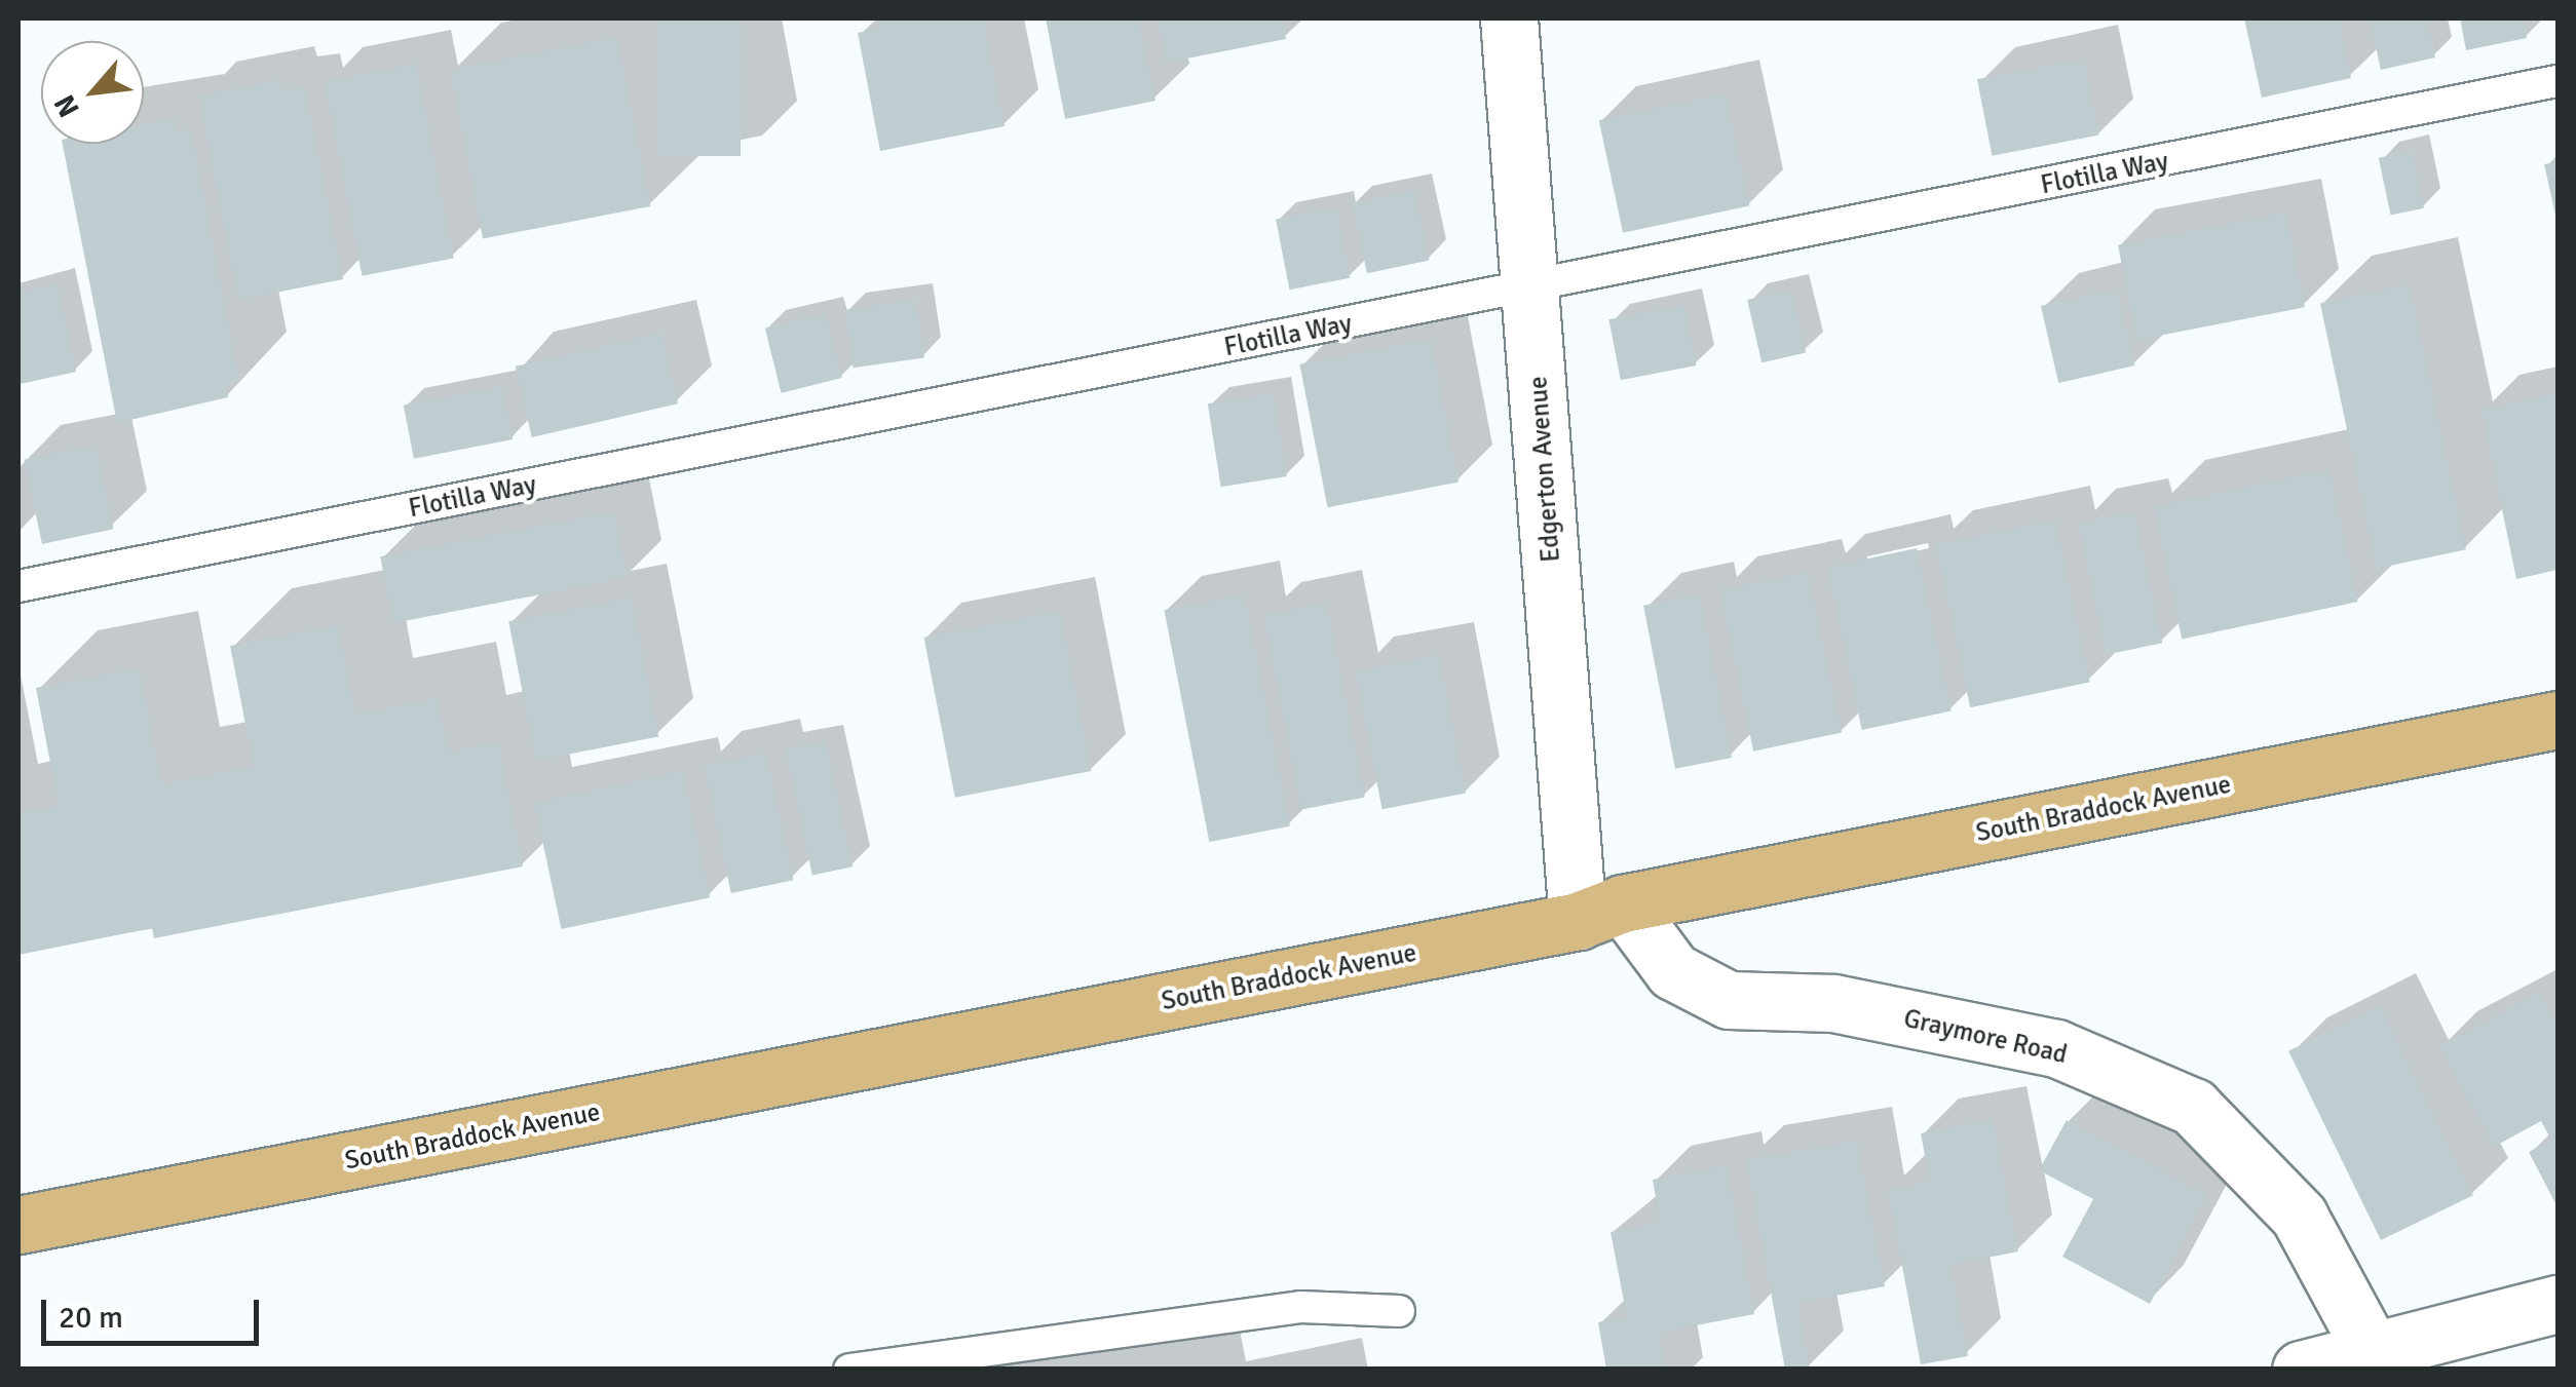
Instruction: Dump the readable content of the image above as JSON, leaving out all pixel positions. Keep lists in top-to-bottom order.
{
  "streets": {
    "main road": ["South Braddock Avenue"],
    "street": ["Edgerton Avenue", "Graymore Road"],
    "lane": ["Flotilla Way"]
  },
  "crossings": [
    ["Flotilla Way", "Edgerton Avenue"],
    ["Edgerton Avenue", "South Braddock Avenue"],
    ["Edgerton Avenue", "Graymore Road"],
    ["South Braddock Avenue", "Graymore Road"]
  ],
  "scale_bar": "20 m",
  "north": "bottom left"
}
